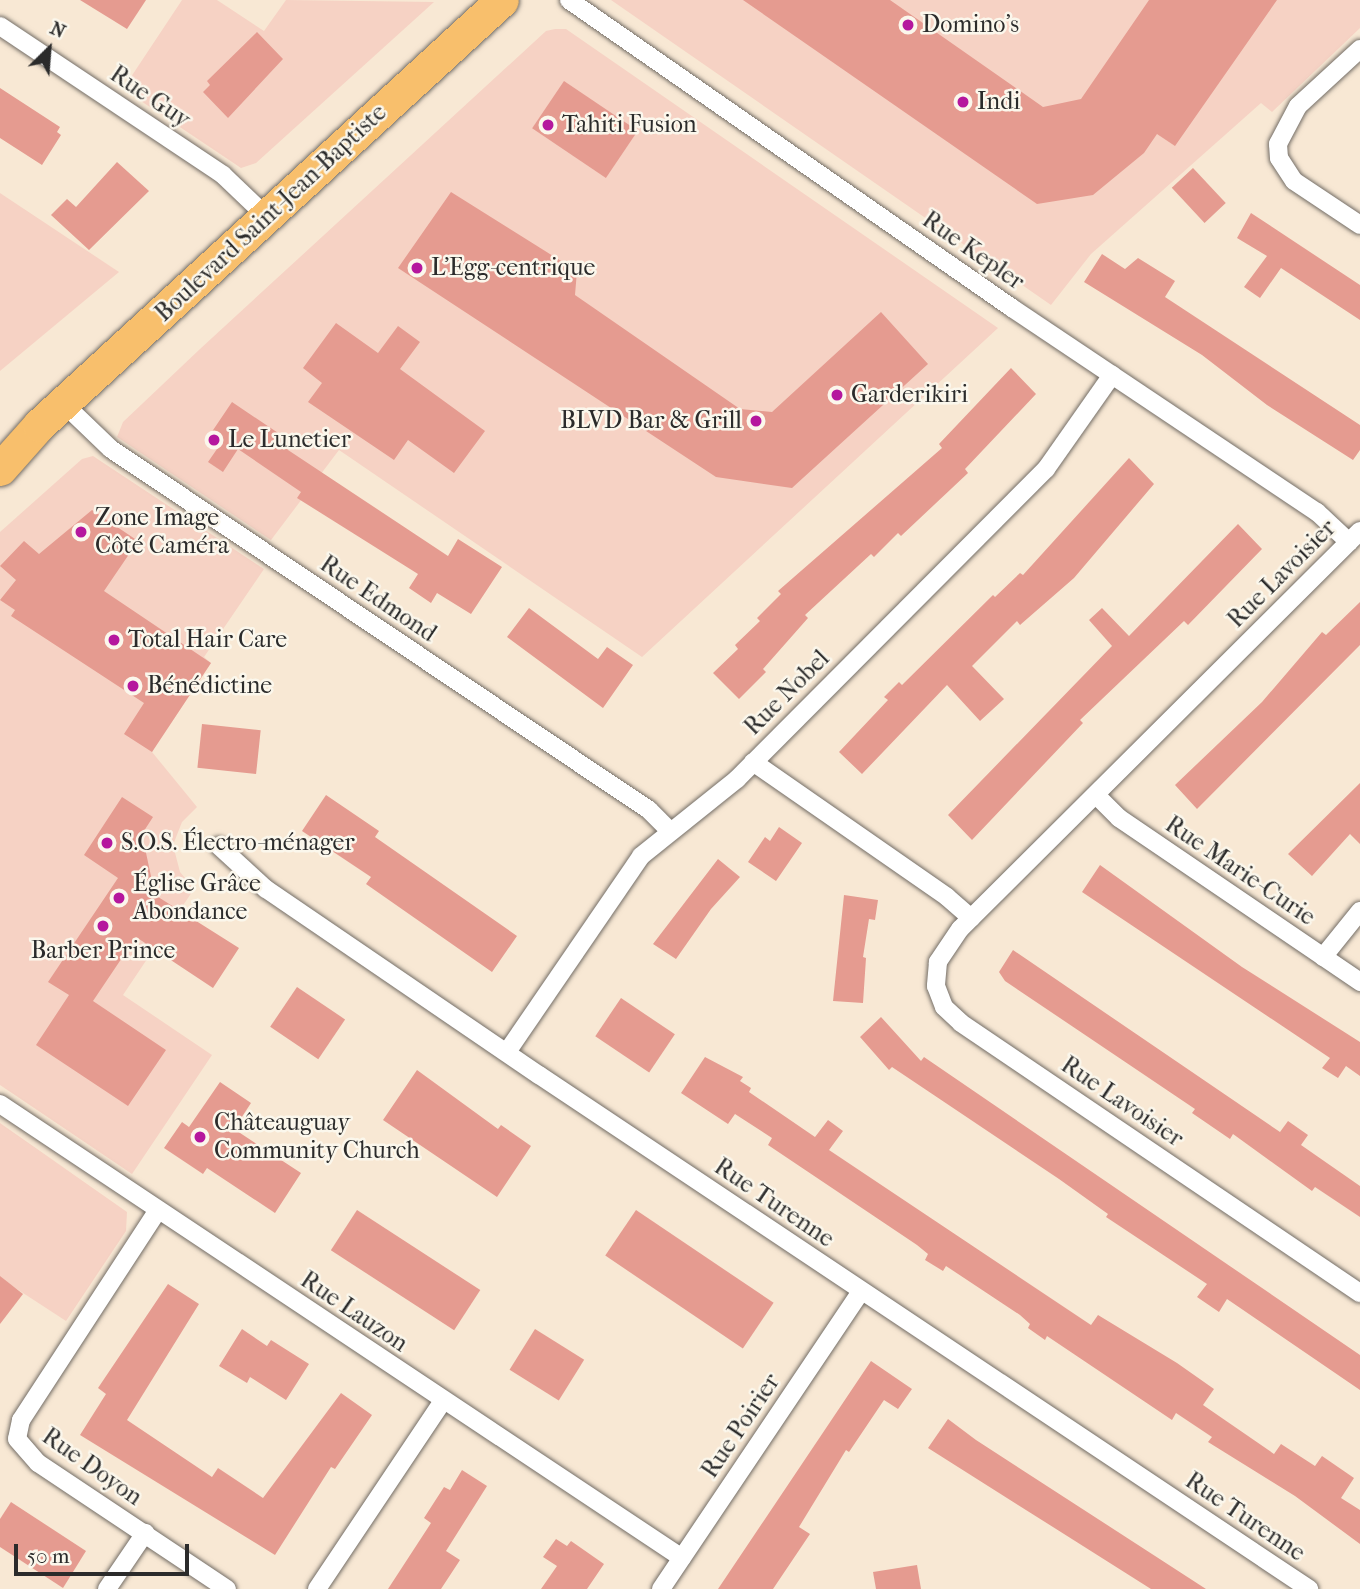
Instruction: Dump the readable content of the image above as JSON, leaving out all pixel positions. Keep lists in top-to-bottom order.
{
  "streets": {
    "highway": ["Boulevard Saint-Jean-Baptiste"],
    "street": [
      "Rue Guy",
      "Rue Kepler",
      "Rue Lavoisier",
      "Rue Edmond",
      "Rue Nobel",
      "Rue Marie-Curie",
      "Rue Turenne",
      "Rue Lauzon",
      "Rue Poirier",
      "Rue Doyon"
    ]
  },
  "crossings": [
    ["Rue Guy", "Boulevard Saint-Jean-Baptiste"],
    ["Boulevard Saint-Jean-Baptiste", "Rue Edmond"],
    ["Rue Kepler", "Rue Lavoisier"],
    ["Rue Kepler", "Rue Nobel"],
    ["Rue Lavoisier", "Rue Marie-Curie"],
    ["Rue Edmond", "Rue Nobel"],
    ["Rue Nobel", "Rue Turenne"],
    ["Rue Turenne", "Rue Poirier"],
    ["Rue Lauzon", "Rue Poirier"],
    ["Rue Lauzon", "Rue Doyon"]
  ],
  "places": [
    "Domino's",
    "Indi",
    "Tahiti Fusion",
    "L'Egg-centrique",
    "Garderikiri",
    "BLVD Bar & Grill",
    "Le Lunetier",
    "Zone Image Côté Caméra",
    "Total Hair Care",
    "Bénédictine",
    "S.O.S. Électro-ménager",
    "Église Grâce Abondance",
    "Barber Prince",
    "Châteauguay Community Church"
  ],
  "scale_bar": "50 m",
  "north": "top right"
}
